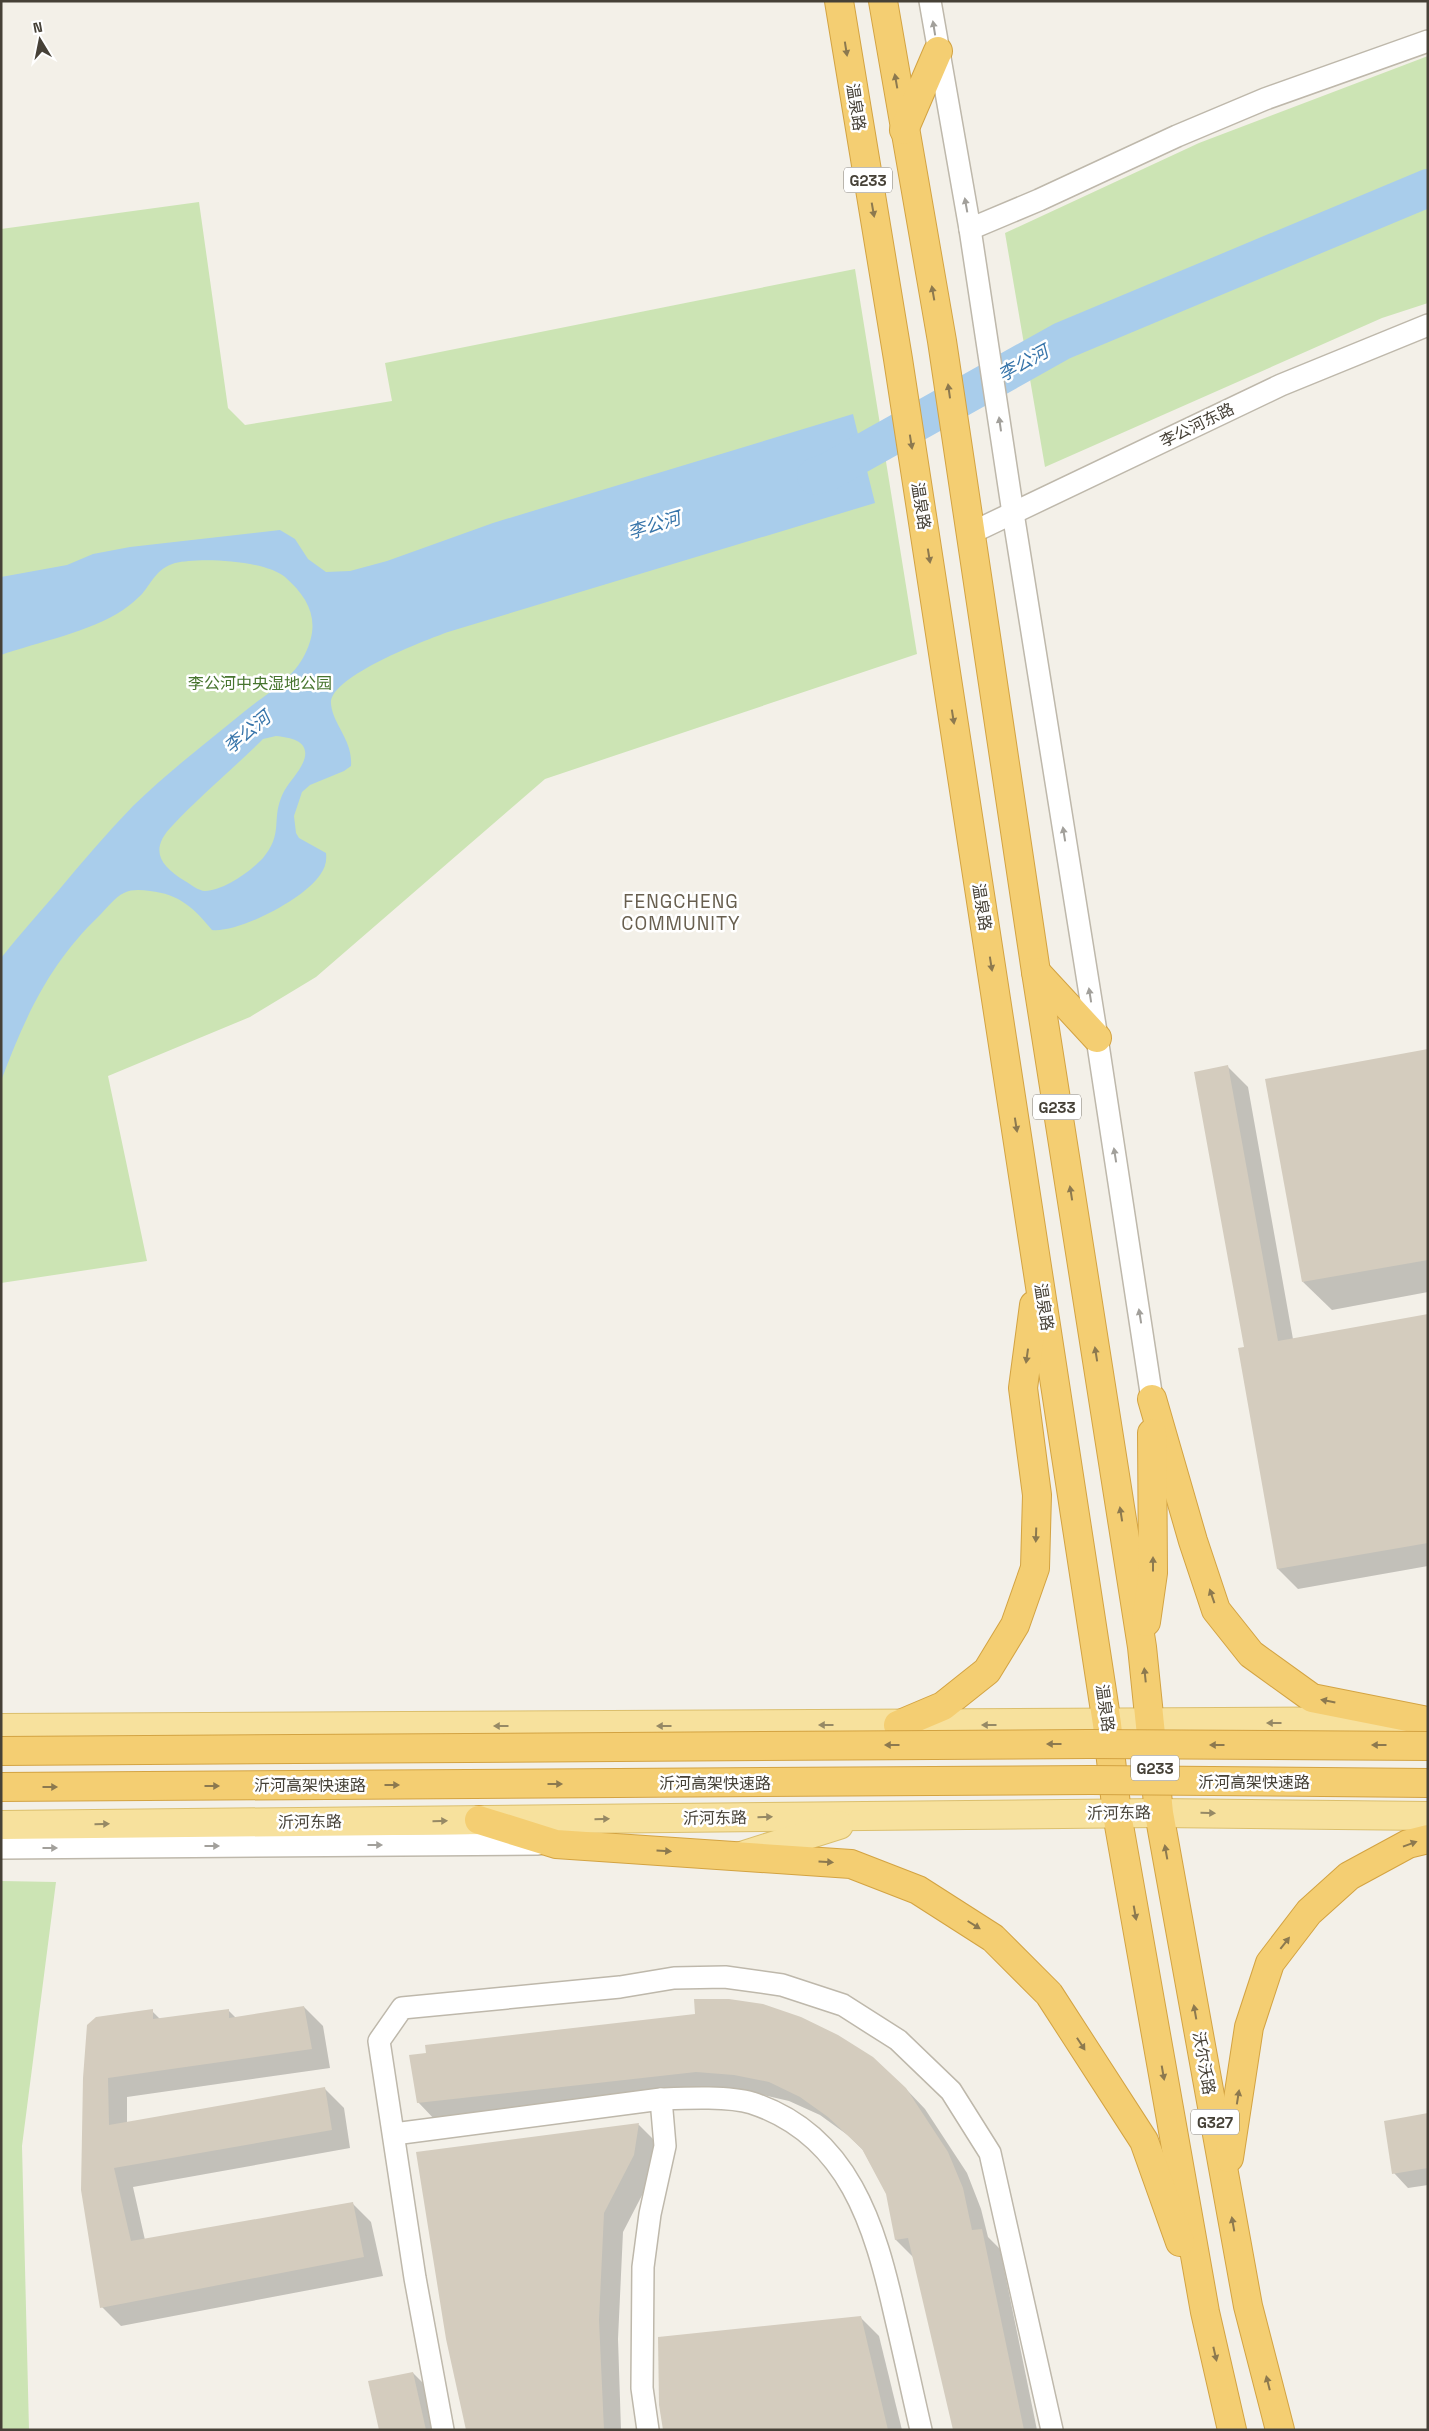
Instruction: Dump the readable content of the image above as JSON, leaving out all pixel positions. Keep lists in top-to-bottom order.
{
  "streets": {
    "highway": [
      "温泉路",
      "G233",
      "沂河高架快速路",
      "沃尔沃路",
      "G327"
    ],
    "main road": ["沂河东路"],
    "street": ["李公河东路"]
  },
  "crossings": [
    ["温泉路", "沂河东路"],
    ["温泉路", "G327"],
    ["G233", "李公河东路"],
    ["G233", "沂河东路"],
    ["G233", "沃尔沃路"],
    ["沂河东路", "沃尔沃路"],
    ["沂河东路", "G327"]
  ],
  "districts": ["FENGCHENG COMMUNITY"],
  "water": ["李公河"],
  "parks": ["李公河中央湿地公园"],
  "north": "top"
}
